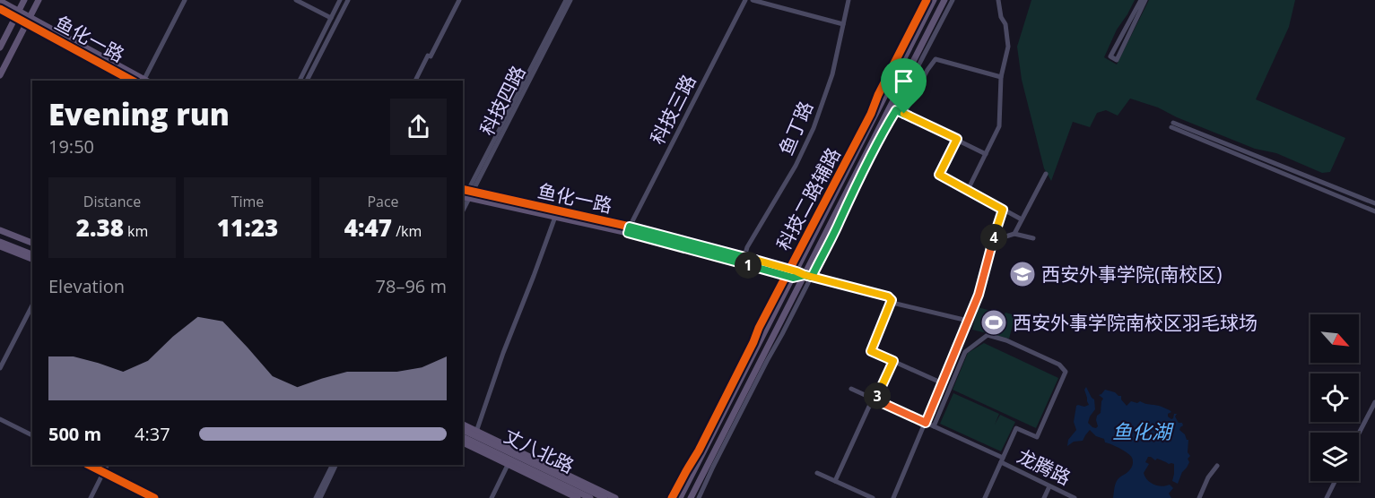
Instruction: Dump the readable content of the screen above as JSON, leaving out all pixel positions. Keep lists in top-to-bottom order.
{
  "streets": {
    "main road": ["鱼化一路", "丈八北路"],
    "street": [
      "科技四路",
      "科技三路",
      "鱼丁路",
      "科技二路辅路",
      "龙腾路"
    ]
  },
  "crossings": [
    ["鱼化一路", "科技四路"],
    ["鱼化一路", "科技三路"],
    ["鱼化一路", "鱼丁路"],
    ["鱼化一路", "科技二路辅路"]
  ],
  "water": ["鱼化湖"],
  "places": {
    "school or university": ["西安外事学院(南校区)"],
    "sports": ["西安外事学院南校区羽毛球场"]
  },
  "north": "bottom right",
  "page": {
    "heading": ["Evening run", "19:50"],
    "stats": [
      ["Distance", "2.38 km"],
      ["Time", "11:23"],
      ["Pace", "4:47 /km"]
    ],
    "pins": ["4", "1", "3"],
    "chart": ["Elevation", "78–96 m"],
    "list": [
      {
        "name": "500 m",
        "note": "4:37"
      }
    ]
  }
}
